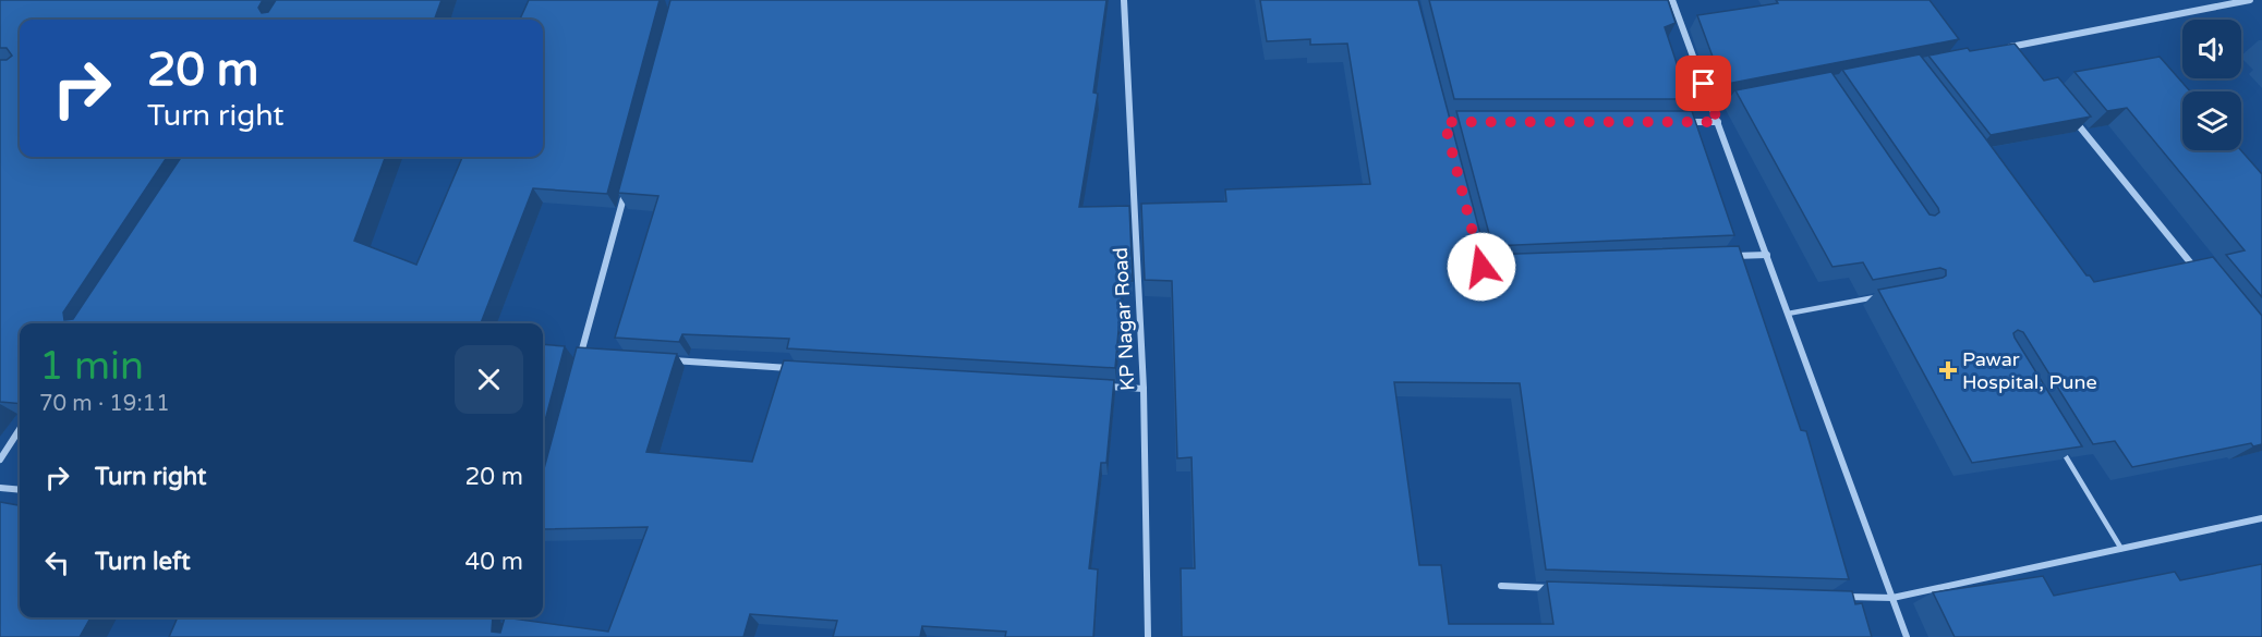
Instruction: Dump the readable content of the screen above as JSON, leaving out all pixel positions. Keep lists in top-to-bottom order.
{
  "streets": {
    "street": ["KP Nagar Road"]
  },
  "places": {
    "health": ["Pawar Hospital, Pune"]
  },
  "page": {
    "turn": ["20 m", "Turn right"],
    "heading": ["1 min", "70 m · 19:11"],
    "list": [
      {
        "name": "Turn right",
        "value": "20 m"
      },
      {
        "name": "Turn left",
        "value": "40 m"
      }
    ]
  }
}
